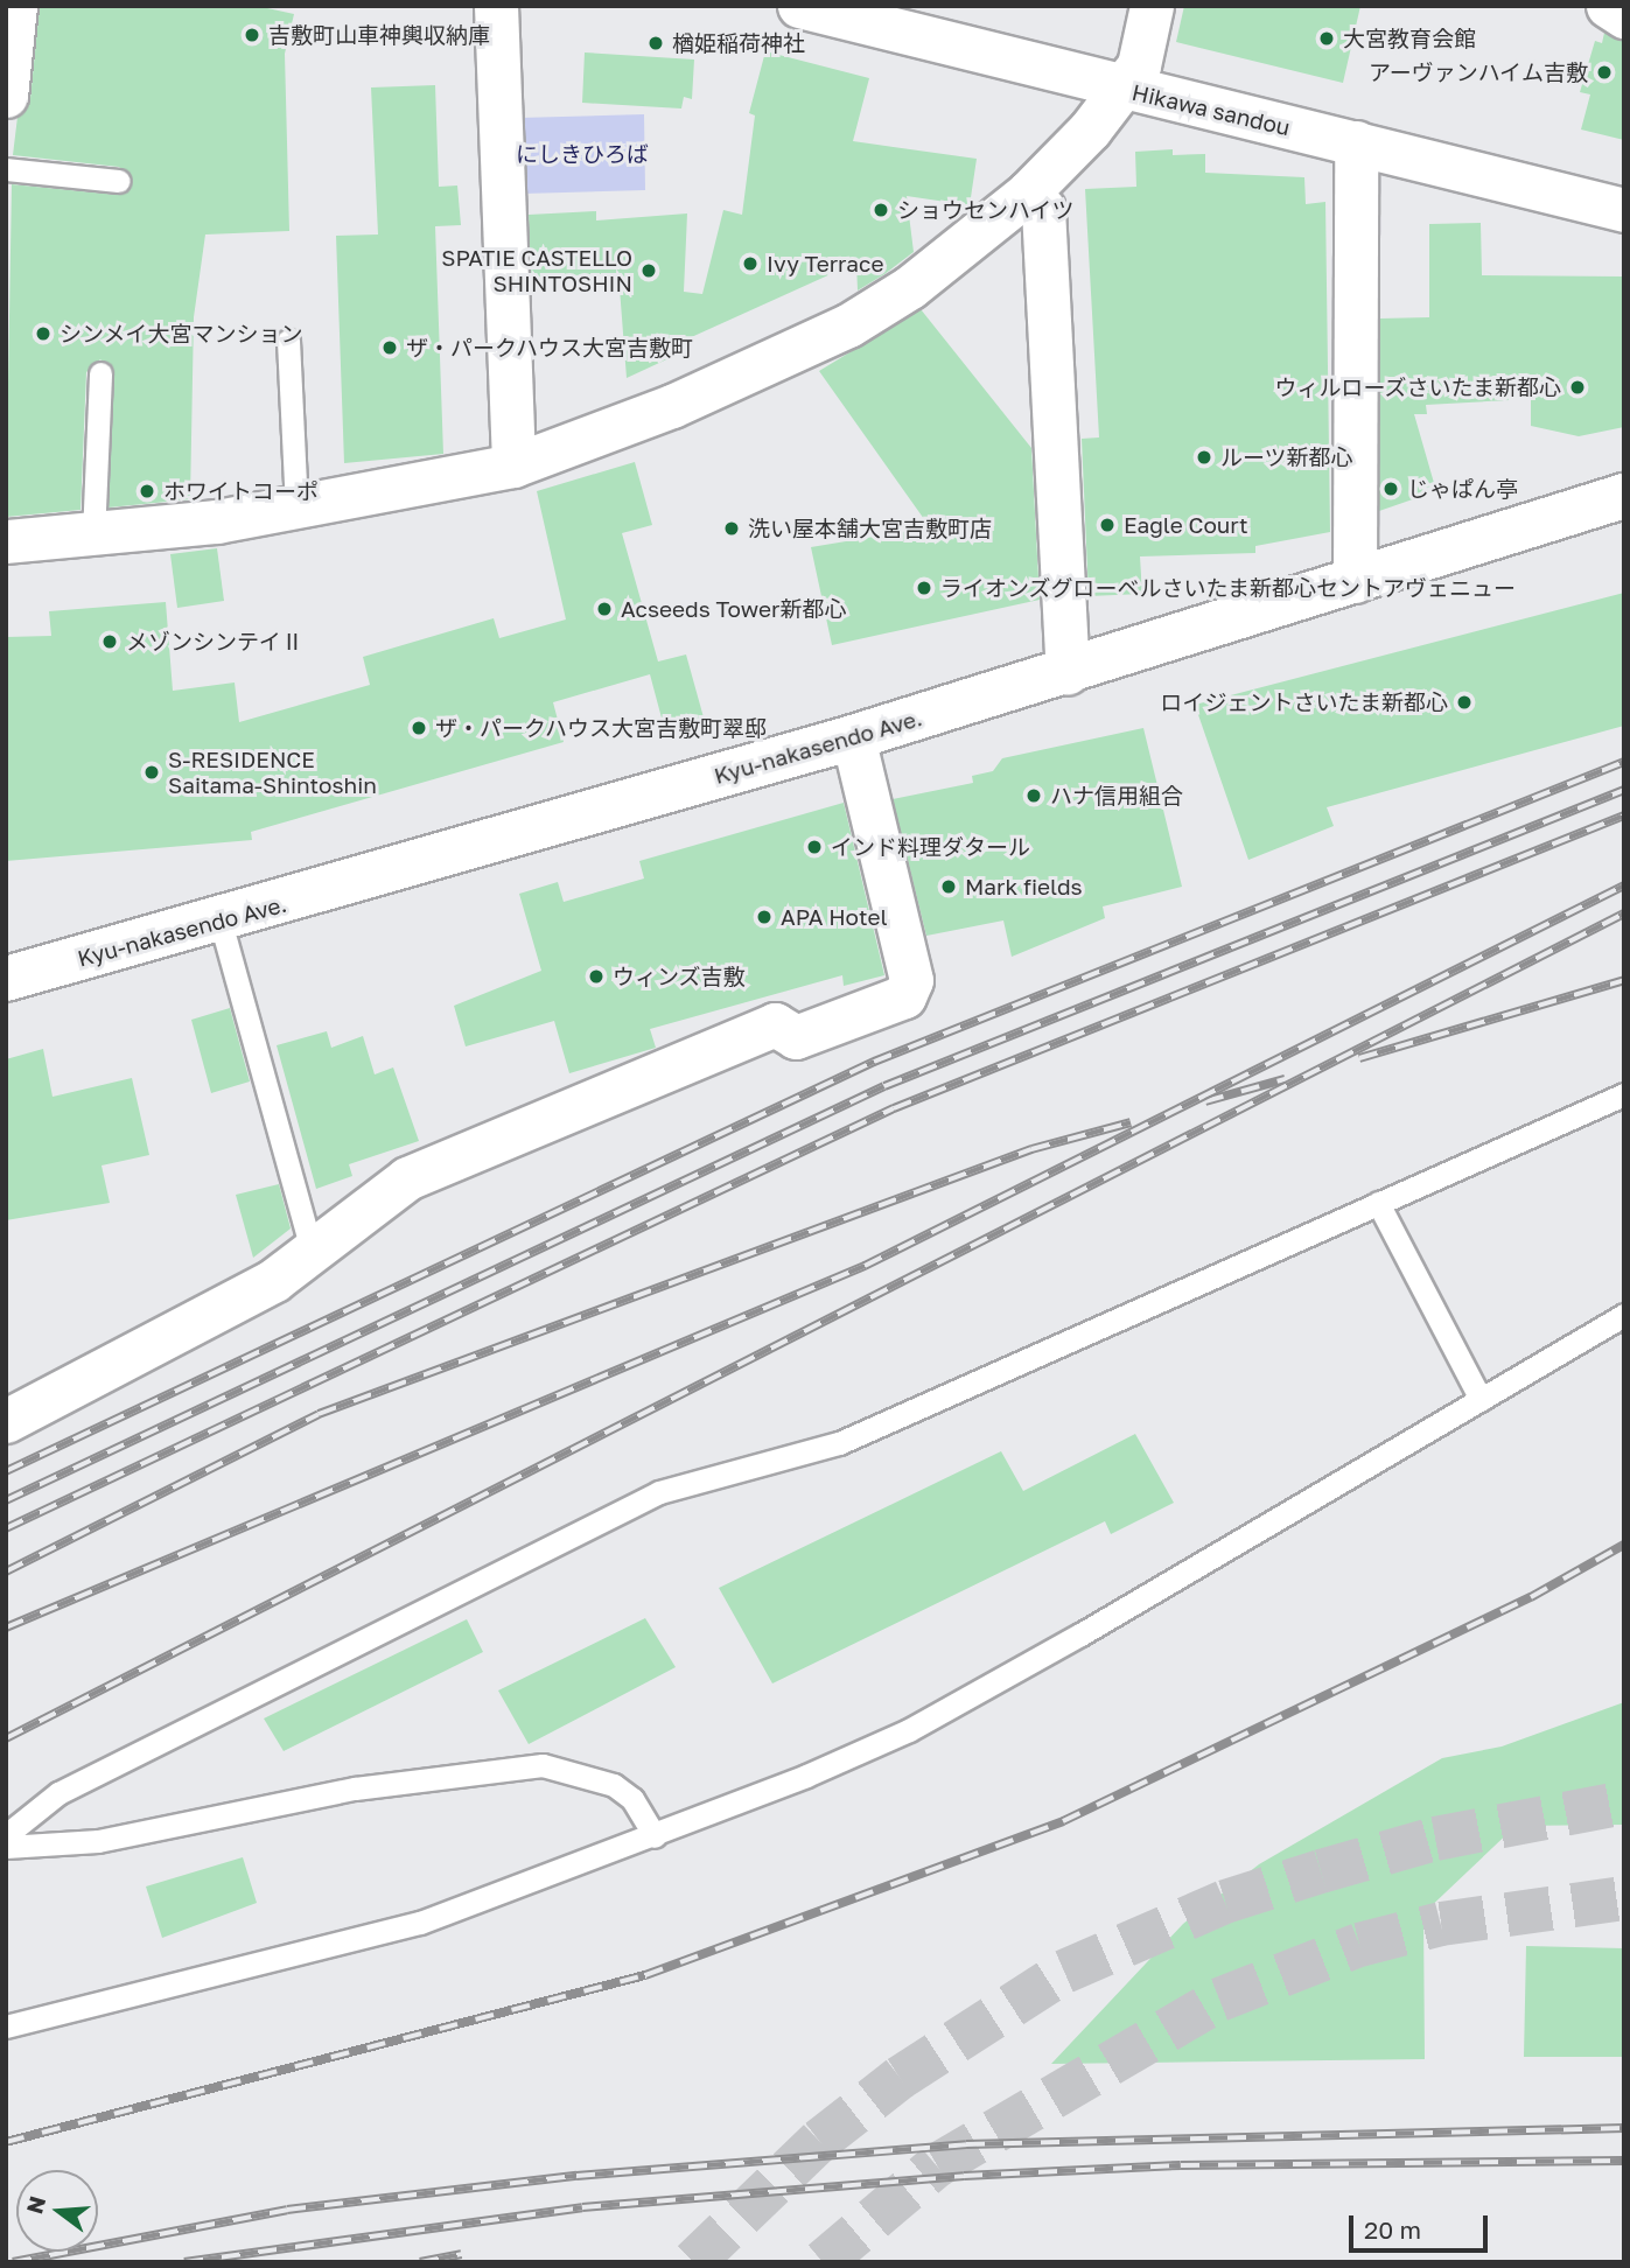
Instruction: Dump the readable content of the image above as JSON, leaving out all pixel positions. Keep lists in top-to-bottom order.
{
  "streets": {
    "main road": ["Kyu-nakasendo Ave."],
    "street": ["Hikawa sandou"]
  },
  "parks": ["にしきひろば"],
  "places": [
    "吉敷町山車神輿収納庫",
    "大宮教育会館",
    "楢姫稲荷神社",
    "アーヴァンハイム吉敷",
    "ショウセンハイツ",
    "Ivy Terrace",
    "SPATIE CASTELLO SHINTOSHIN",
    "シンメイ大宮マンション",
    "ザ・パークハウス大宮吉敷町",
    "ウィルローズさいたま新都心",
    "ルーツ新都心",
    "じゃぱん亭",
    "ホワイトコーポ",
    "Eagle Court",
    "洗い屋本舗大宮吉敷町店",
    "ライオンズグローベルさいたま新都心セントアヴェニュー",
    "Acseeds Tower新都心",
    "メゾンシンテイⅡ",
    "ロイジェントさいたま新都心",
    "ザ・パークハウス大宮吉敷町翠邸",
    "S-RESIDENCE Saitama-Shintoshin",
    "ハナ信用組合",
    "インド料理ダタール",
    "Mark fields",
    "APA Hotel",
    "ウィンズ吉敷"
  ],
  "scale_bar": "20 m",
  "north": "left"
}
